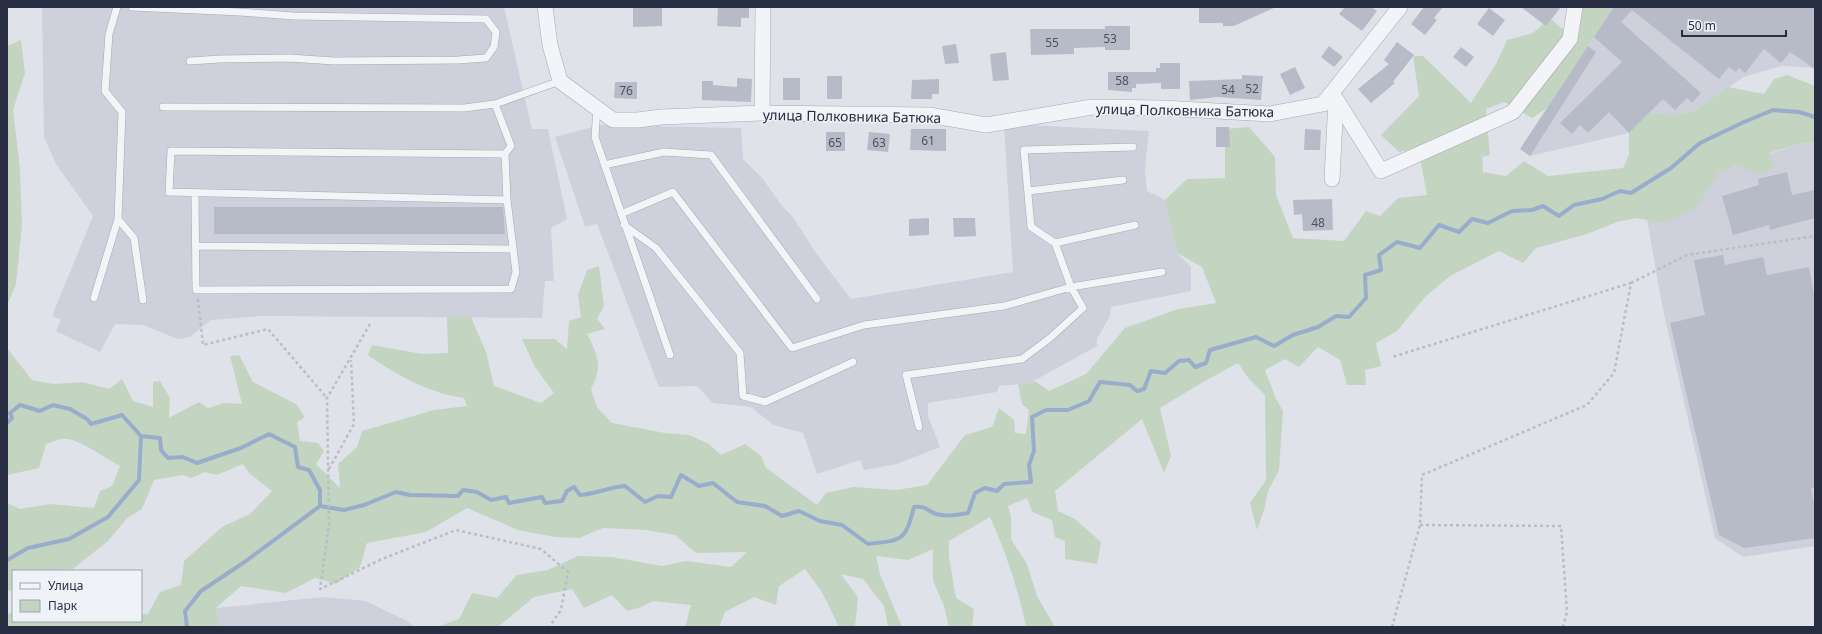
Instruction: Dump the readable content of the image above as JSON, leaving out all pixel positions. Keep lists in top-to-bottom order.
{
  "streets": {
    "street": ["улица Полковника Батюка"]
  },
  "house_numbers": [
    "53",
    "55",
    "58",
    "52",
    "54",
    "76",
    "61",
    "65",
    "63",
    "48"
  ],
  "legend": ["Улица", "Парк"],
  "scale_bar": "50 m"
}
